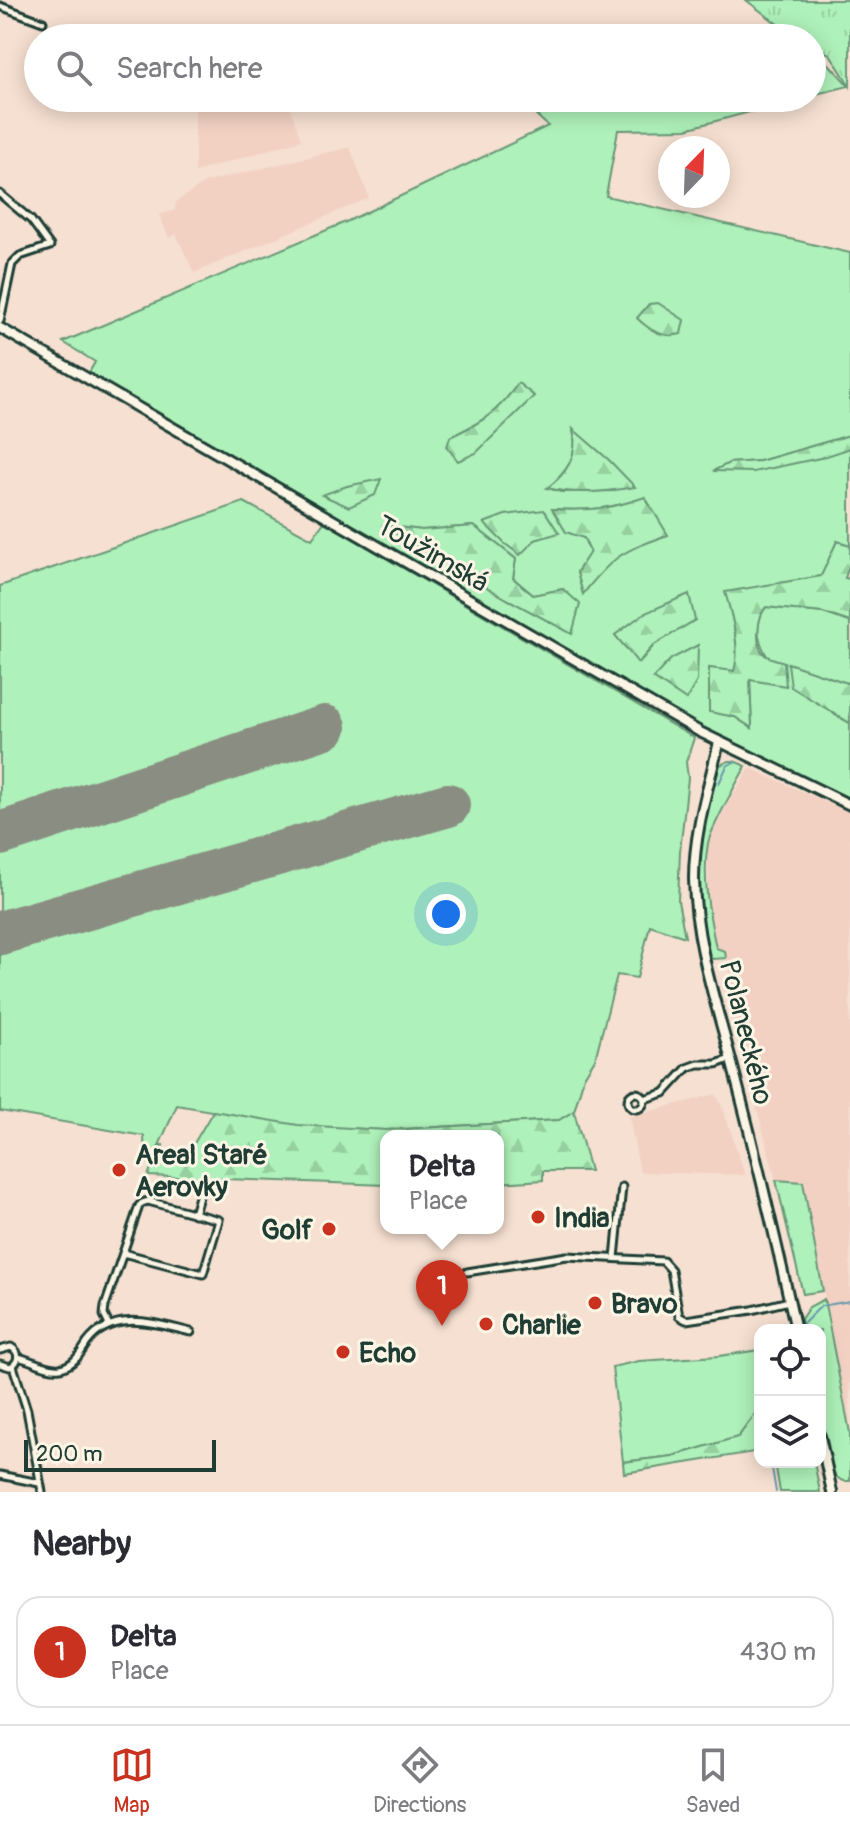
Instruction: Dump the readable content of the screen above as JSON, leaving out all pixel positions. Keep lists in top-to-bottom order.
{
  "streets": {
    "street": ["Toužimská", "Polaneckého"]
  },
  "crossings": [
    ["Toužimská", "Polaneckého"]
  ],
  "places": [
    "Areal Staré Aerovky",
    "India",
    "Golf",
    "Bravo",
    "Charlie",
    "Echo"
  ],
  "scale_bar": "200 m",
  "north": "top right",
  "page": {
    "search": "Search here",
    "popup": ["Delta", "Place"],
    "pins": "1",
    "scale": "200 m",
    "heading": "Nearby",
    "list": [
      {
        "mark": "1",
        "name": "Delta",
        "note": "Place",
        "value": "430 m"
      }
    ],
    "nav": ["Map", "Directions", "Saved"]
  }
}
